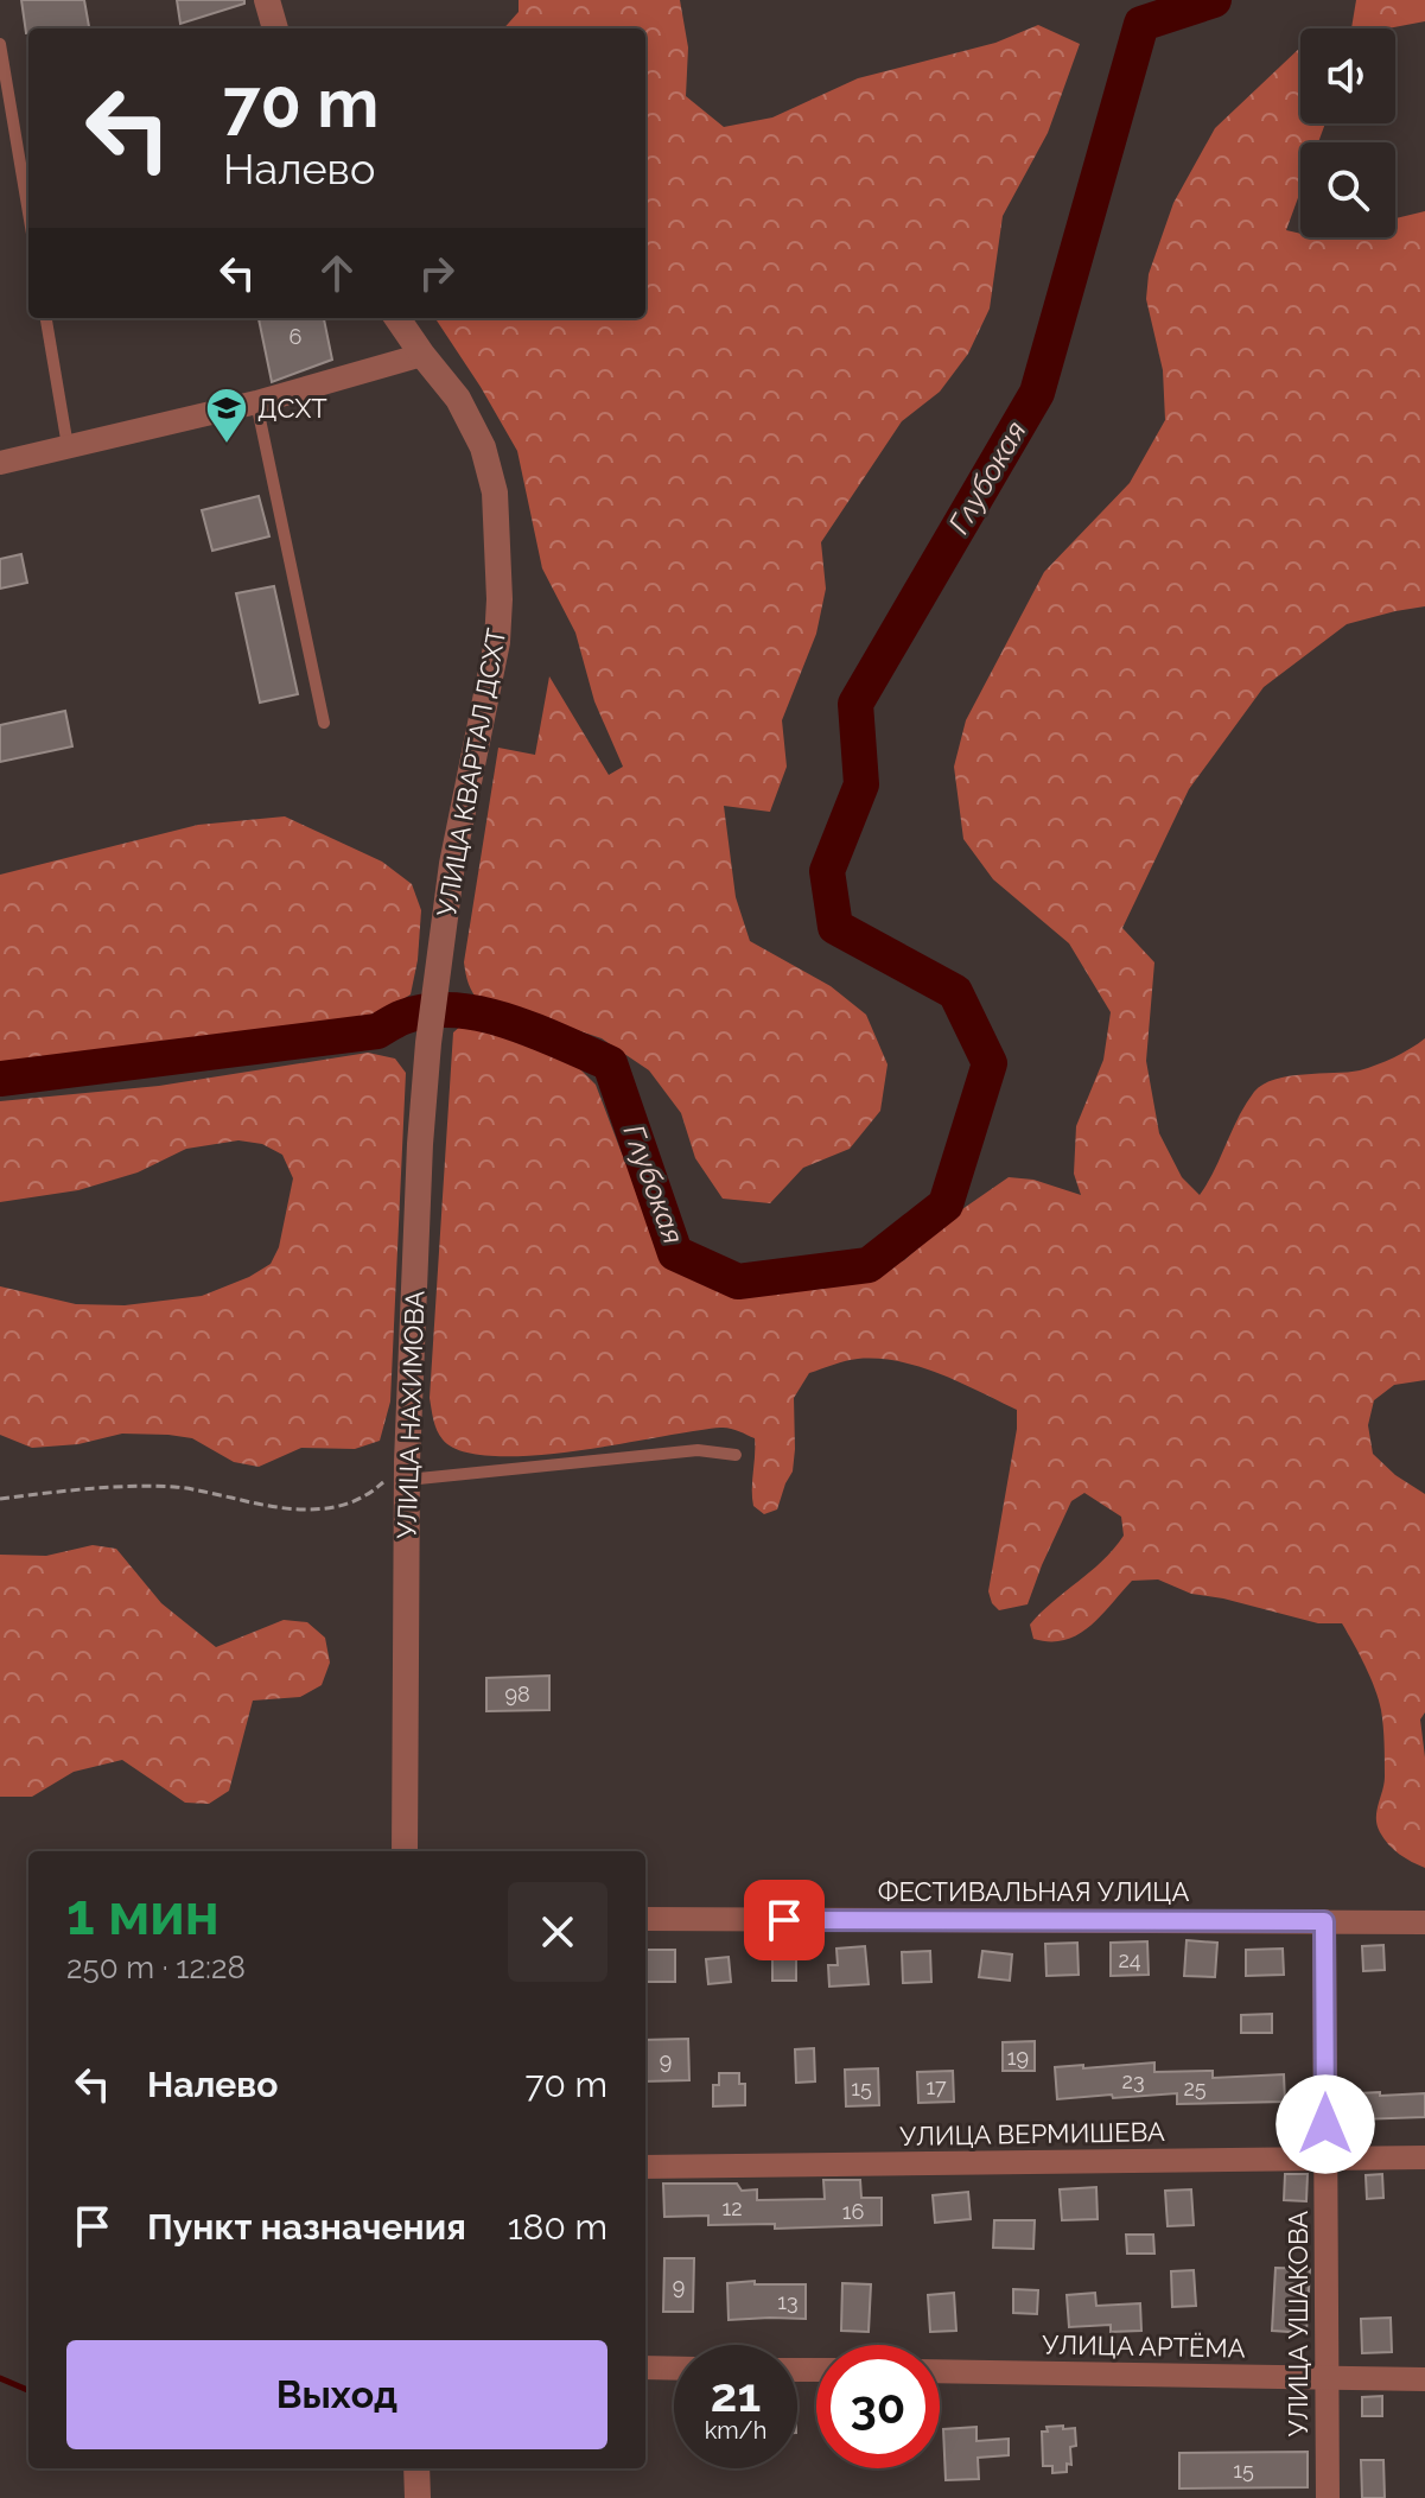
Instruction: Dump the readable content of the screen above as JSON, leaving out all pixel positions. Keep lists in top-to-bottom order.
{
  "streets": {
    "street": [
      "УЛИЦА КВАРТАЛ ДСХТ",
      "УЛИЦА НАХИМОВА",
      "ФЕСТИВАЛЬНАЯ УЛИЦА",
      "УЛИЦА ВЕРМИШЕВА",
      "УЛИЦА УШАКОВА",
      "УЛИЦА АРТЁМА"
    ]
  },
  "crossings": [
    ["УЛИЦА КВАРТАЛ ДСХТ", "УЛИЦА НАХИМОВА"],
    ["ФЕСТИВАЛЬНАЯ УЛИЦА", "УЛИЦА УШАКОВА"],
    ["УЛИЦА ВЕРМИШЕВА", "УЛИЦА УШАКОВА"],
    ["УЛИЦА УШАКОВА", "УЛИЦА АРТЁМА"]
  ],
  "water": ["Глубокая"],
  "places": {
    "school or university": ["ДСХТ"]
  },
  "house_numbers": [
    "6",
    "98",
    "24",
    "19",
    "9",
    "23",
    "17",
    "15",
    "25",
    "12",
    "16",
    "9",
    "13",
    "15"
  ],
  "page": {
    "turn": ["70 m", "Налево"],
    "heading": ["1 мин", "250 m · 12:28"],
    "list": [
      {
        "name": "Налево",
        "value": "70 m"
      },
      {
        "name": "Пункт назначения",
        "value": "180 m"
      }
    ],
    "buttons": "Выход",
    "speed": "21 km/h",
    "limit": "30"
  }
}
